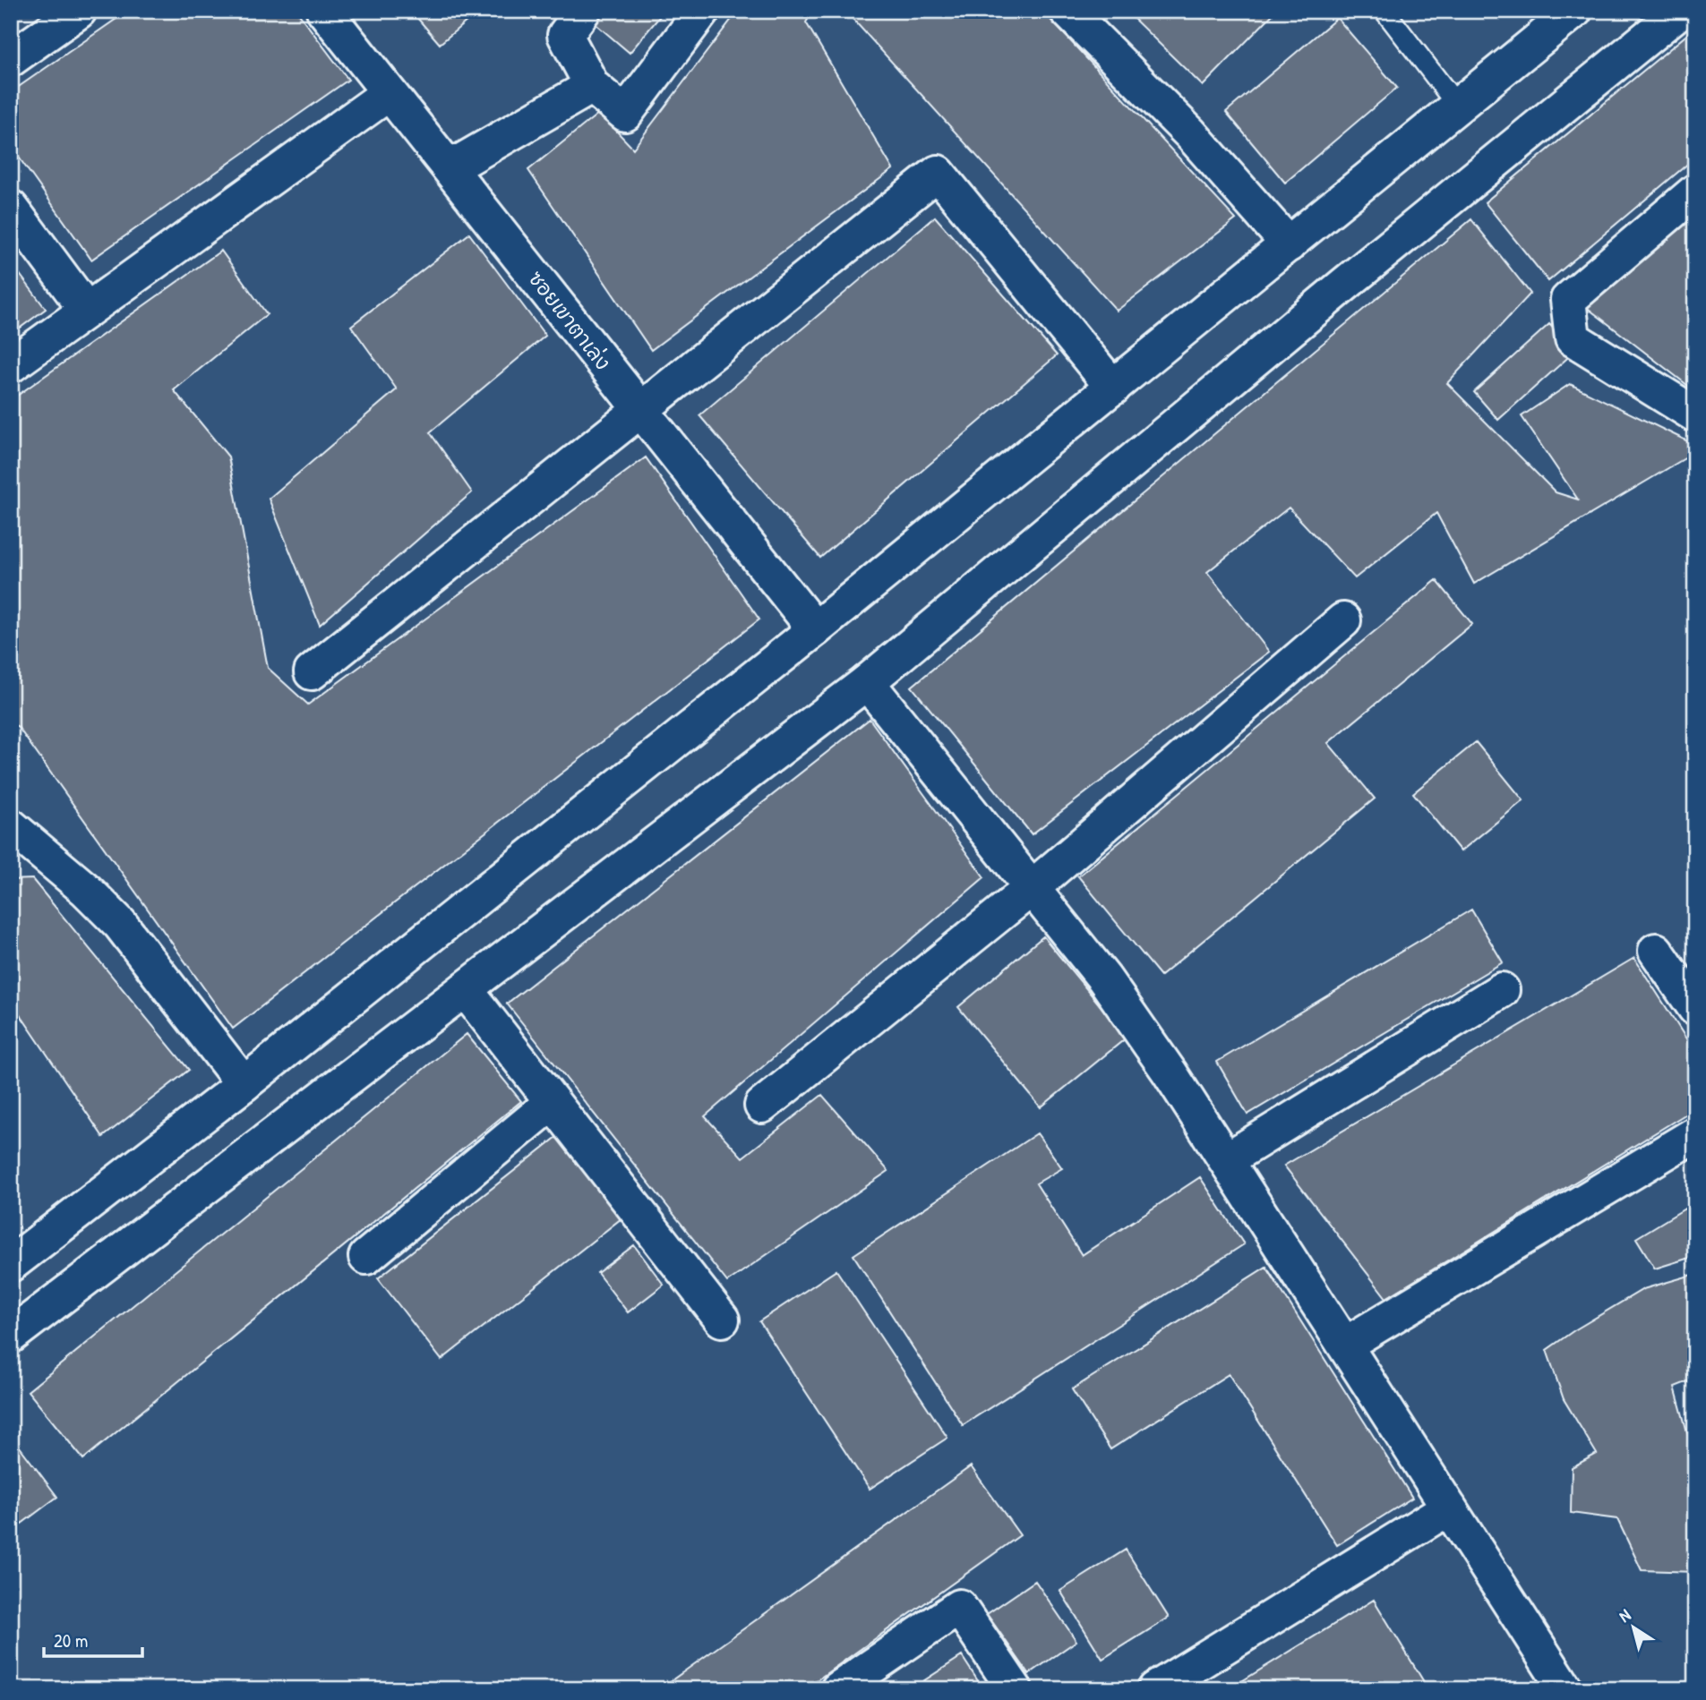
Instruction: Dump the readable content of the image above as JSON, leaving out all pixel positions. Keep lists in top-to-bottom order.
{
  "streets": {
    "street": ["ซอยเขาตาเล่ง"]
  },
  "scale_bar": "20 m",
  "north": "top left"
}
